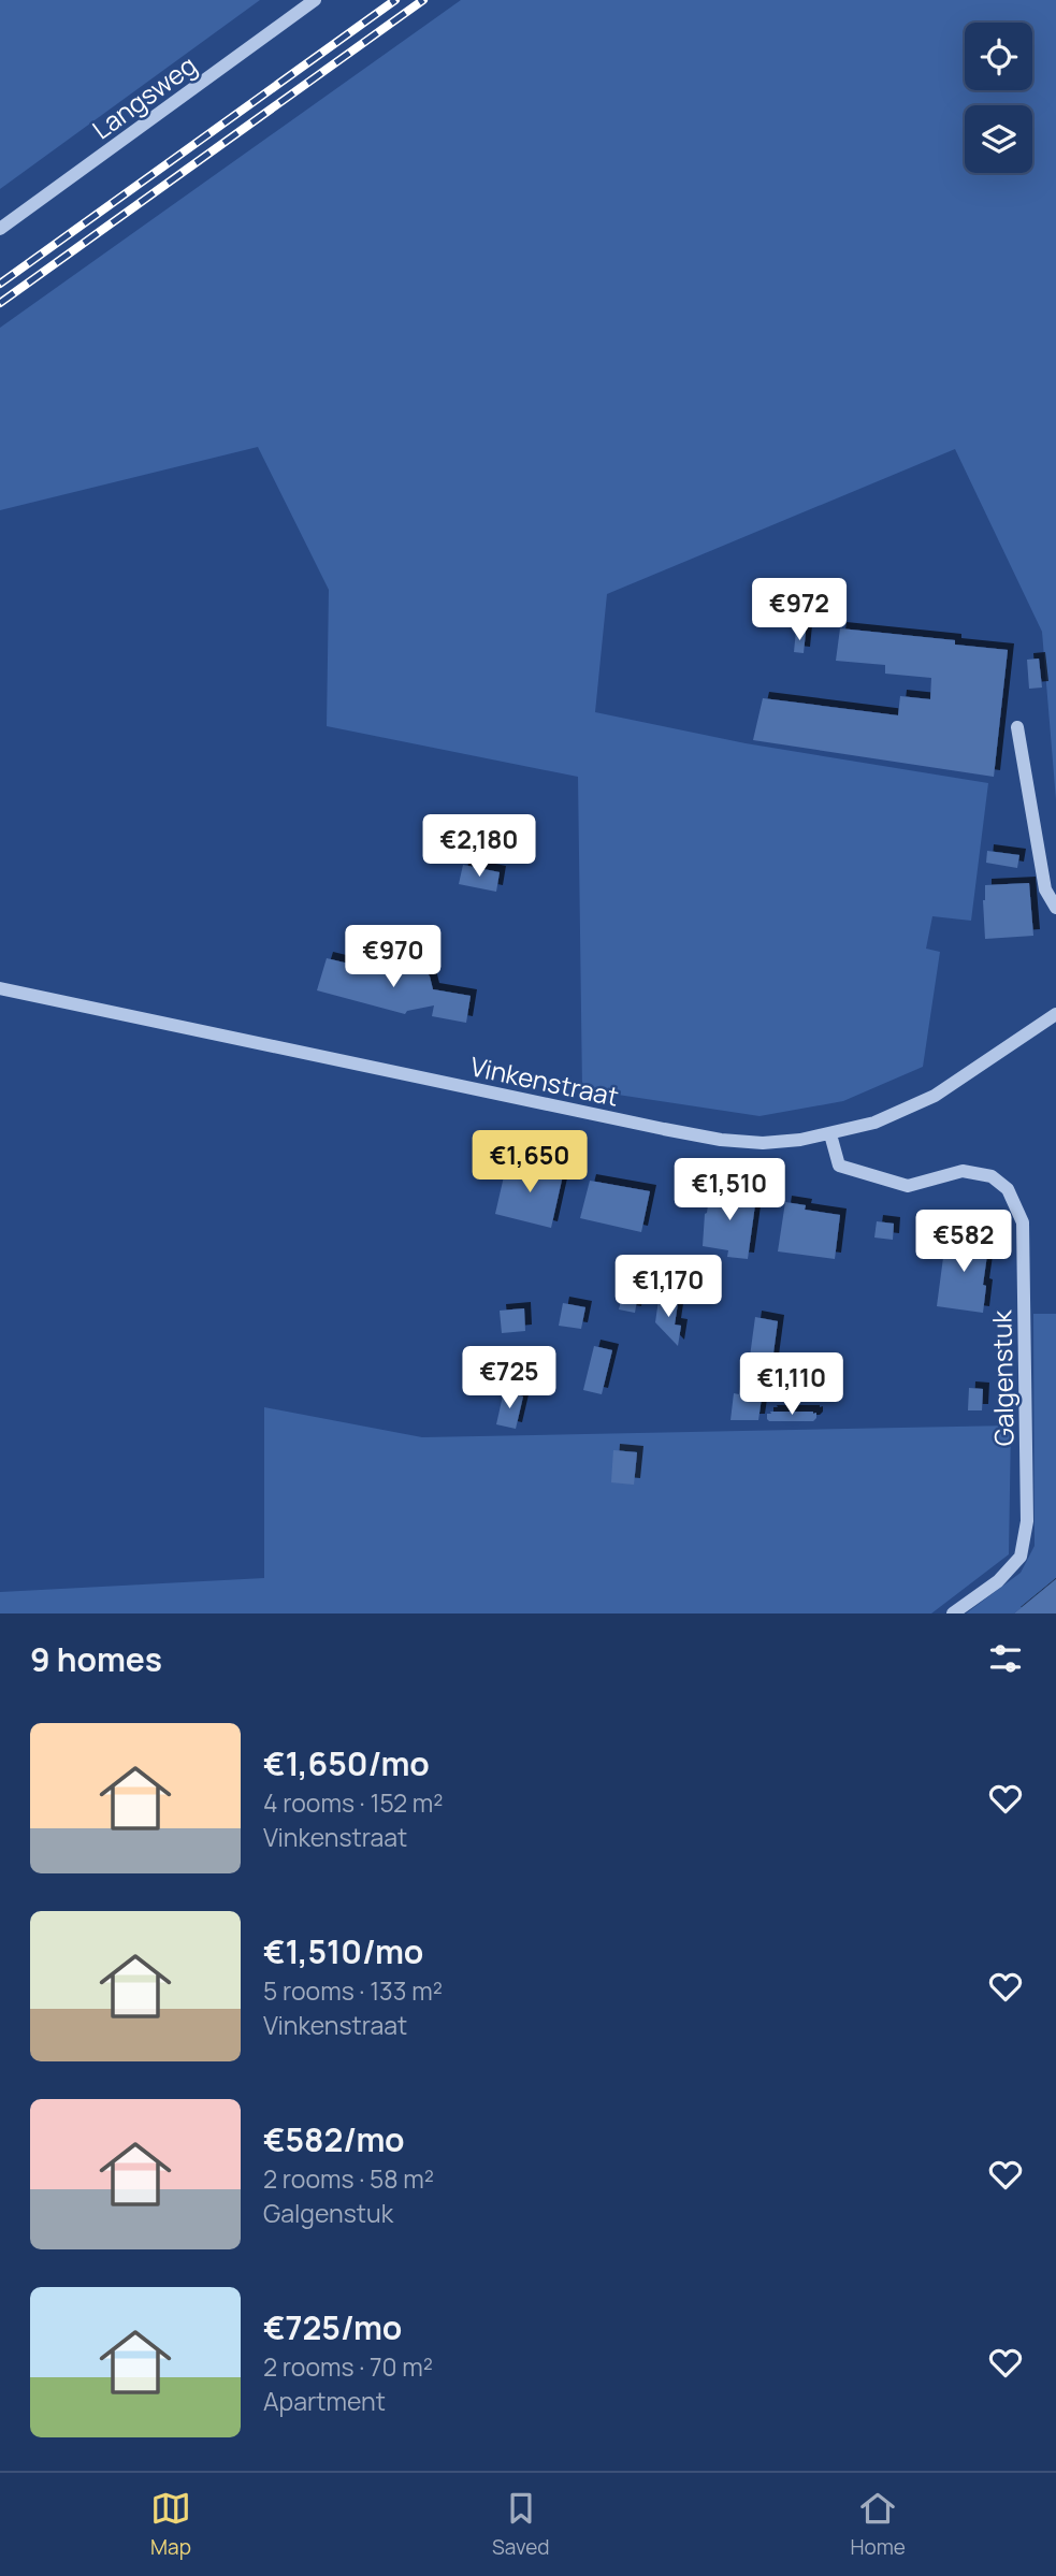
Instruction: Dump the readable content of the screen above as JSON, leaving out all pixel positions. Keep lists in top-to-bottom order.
{
  "streets": {
    "street": ["Langsweg", "Vinkenstraat", "Galgenstuk"]
  },
  "crossings": [
    ["Vinkenstraat", "Galgenstuk"]
  ],
  "page": {
    "price": [
      "€972",
      "€2,180",
      "€970",
      "€1,650",
      "€1,510",
      "€582",
      "€1,170",
      "€725",
      "€1,110"
    ],
    "heading": "9 homes",
    "list": [
      {
        "name": "€1,650/mo",
        "note": "4 rooms · 152 m² · Vinkenstraat"
      },
      {
        "name": "€1,510/mo",
        "note": "5 rooms · 133 m² · Vinkenstraat"
      },
      {
        "name": "€582/mo",
        "note": "2 rooms · 58 m² · Galgenstuk"
      },
      {
        "name": "€725/mo",
        "note": "2 rooms · 70 m² · Apartment"
      }
    ],
    "tabs": ["Map", "Saved", "Home"]
  }
}
